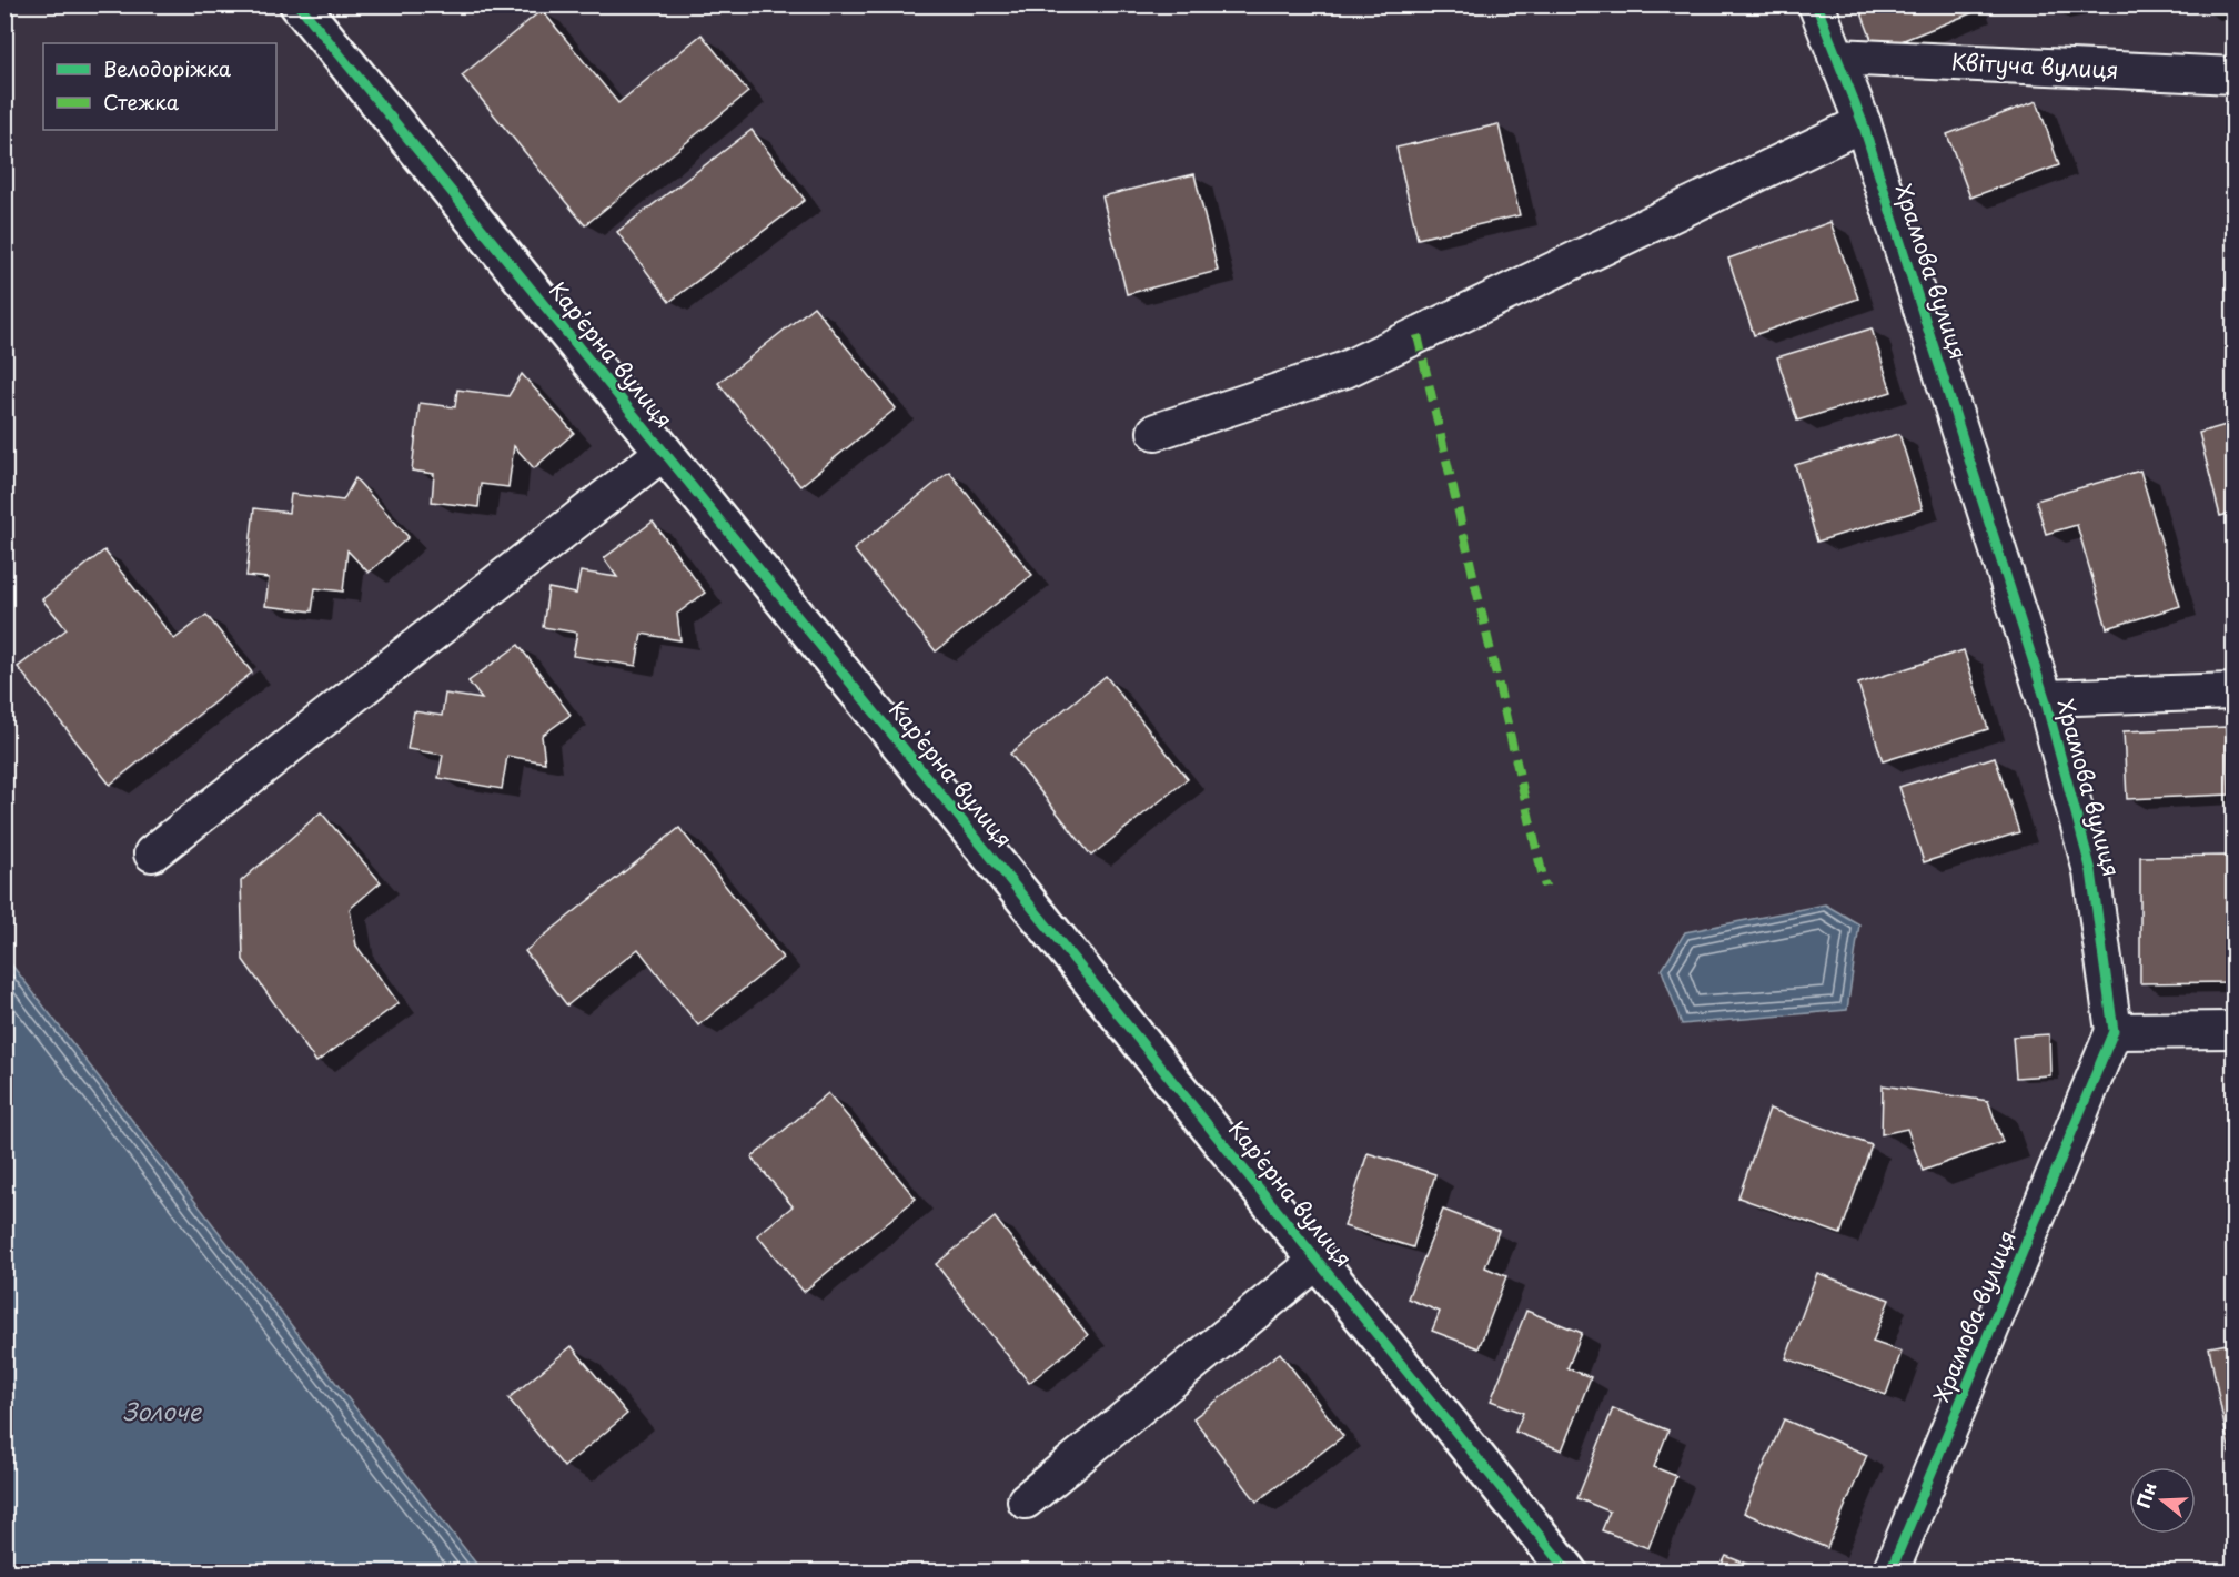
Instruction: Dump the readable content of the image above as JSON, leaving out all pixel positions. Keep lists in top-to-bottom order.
{
  "streets": {
    "street": ["Квітуча вулиця", "Храмова вулиця", "Карʼєрна вулиця"]
  },
  "crossings": [
    ["Квітуча вулиця", "Храмова вулиця"]
  ],
  "water": ["Золоче"],
  "legend": ["Велодоріжка", "Стежка"],
  "north": "left"
}
